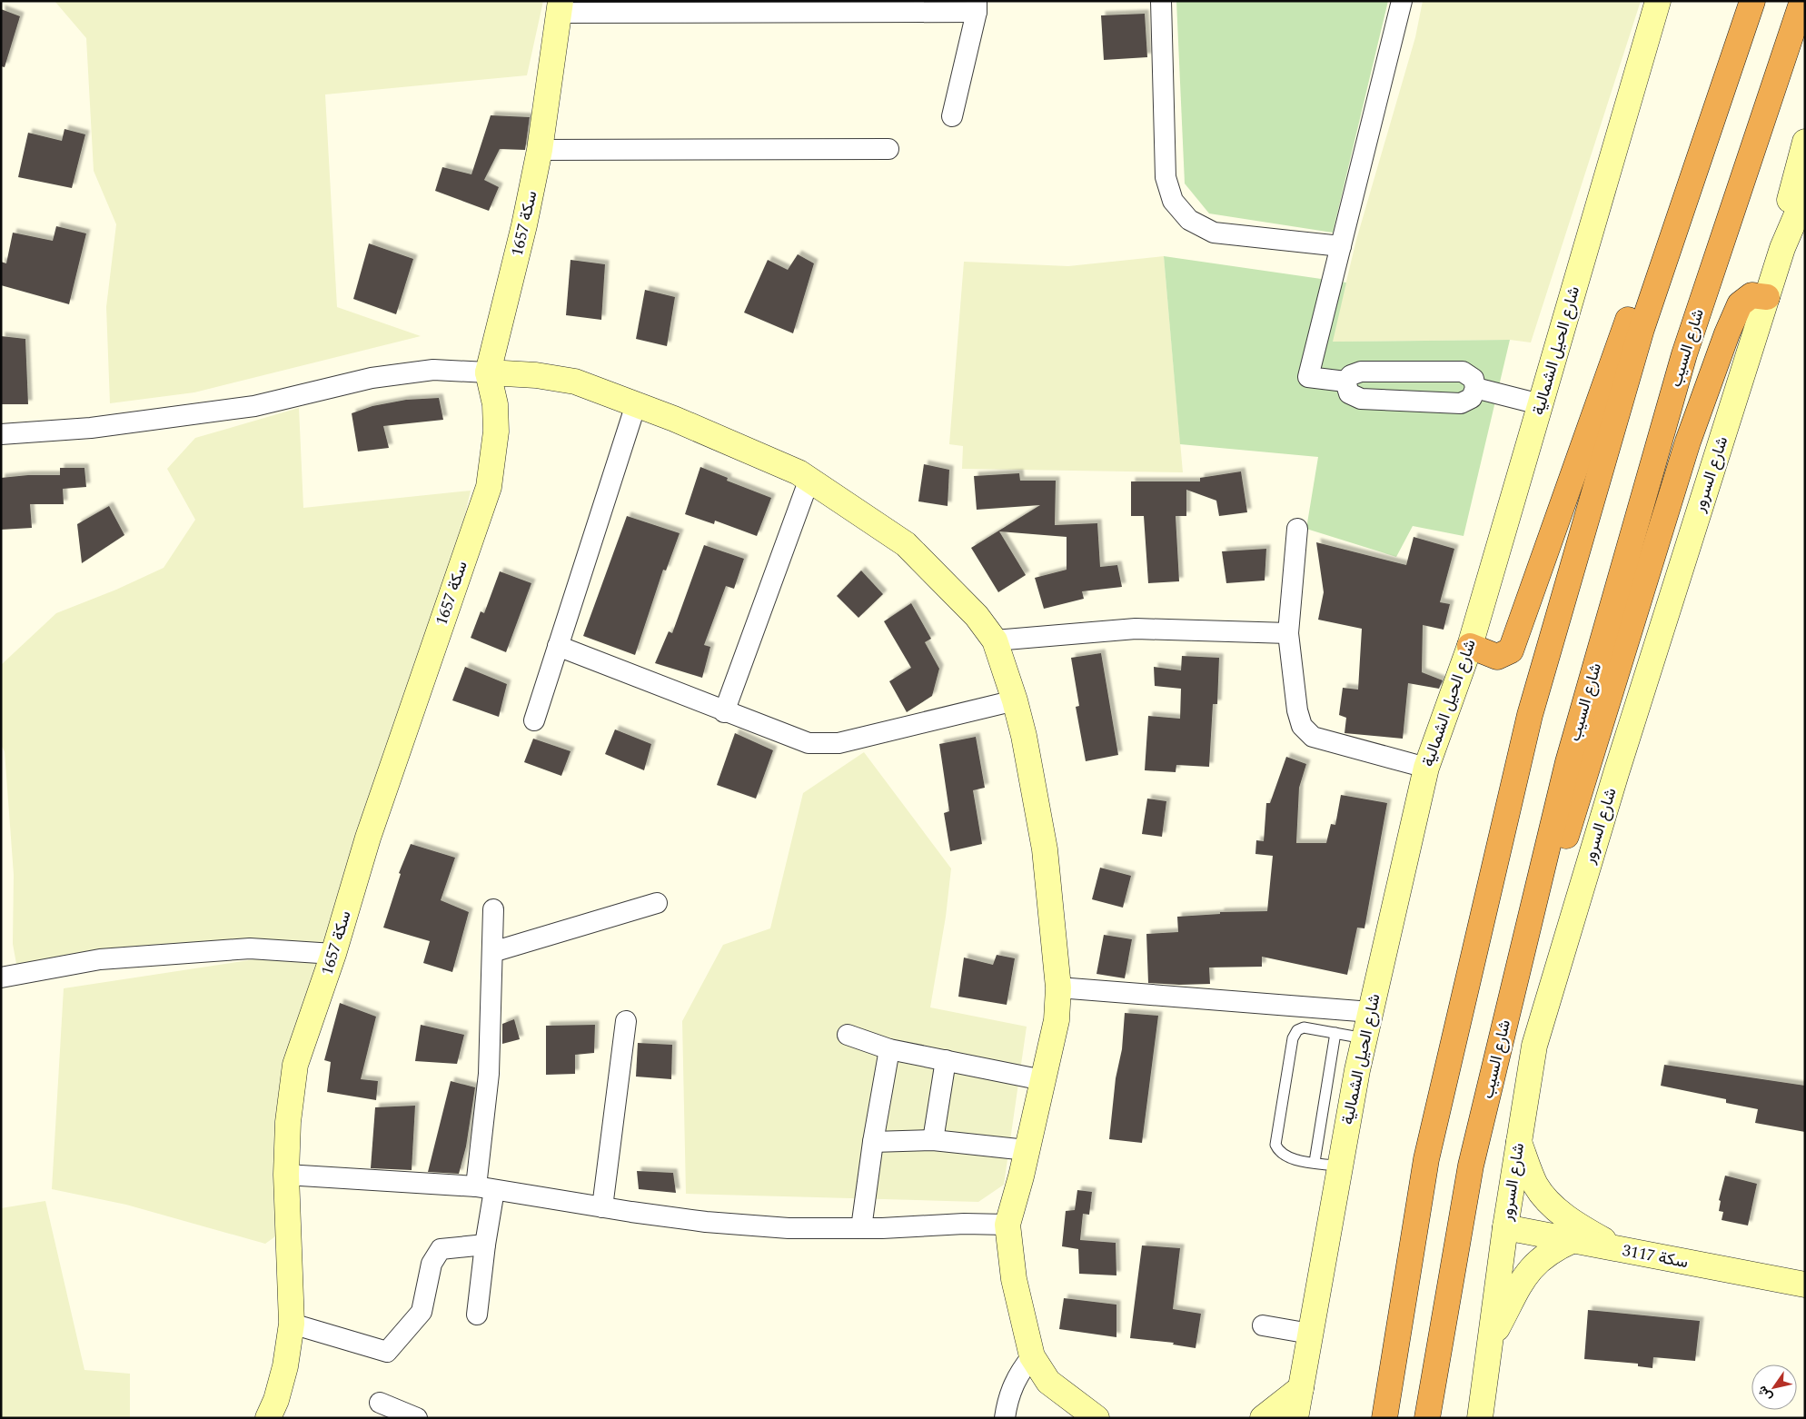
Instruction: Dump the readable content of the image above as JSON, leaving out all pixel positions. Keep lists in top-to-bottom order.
{
  "streets": {
    "highway": ["شارع السيب"],
    "street": [
      "سكة 1657",
      "شارع الحيل الشمالية",
      "شارع السرور",
      "سكة 3117"
    ]
  },
  "crossings": [
    ["شارع السرور", "سكة 3117"]
  ],
  "north": "bottom left"
}
